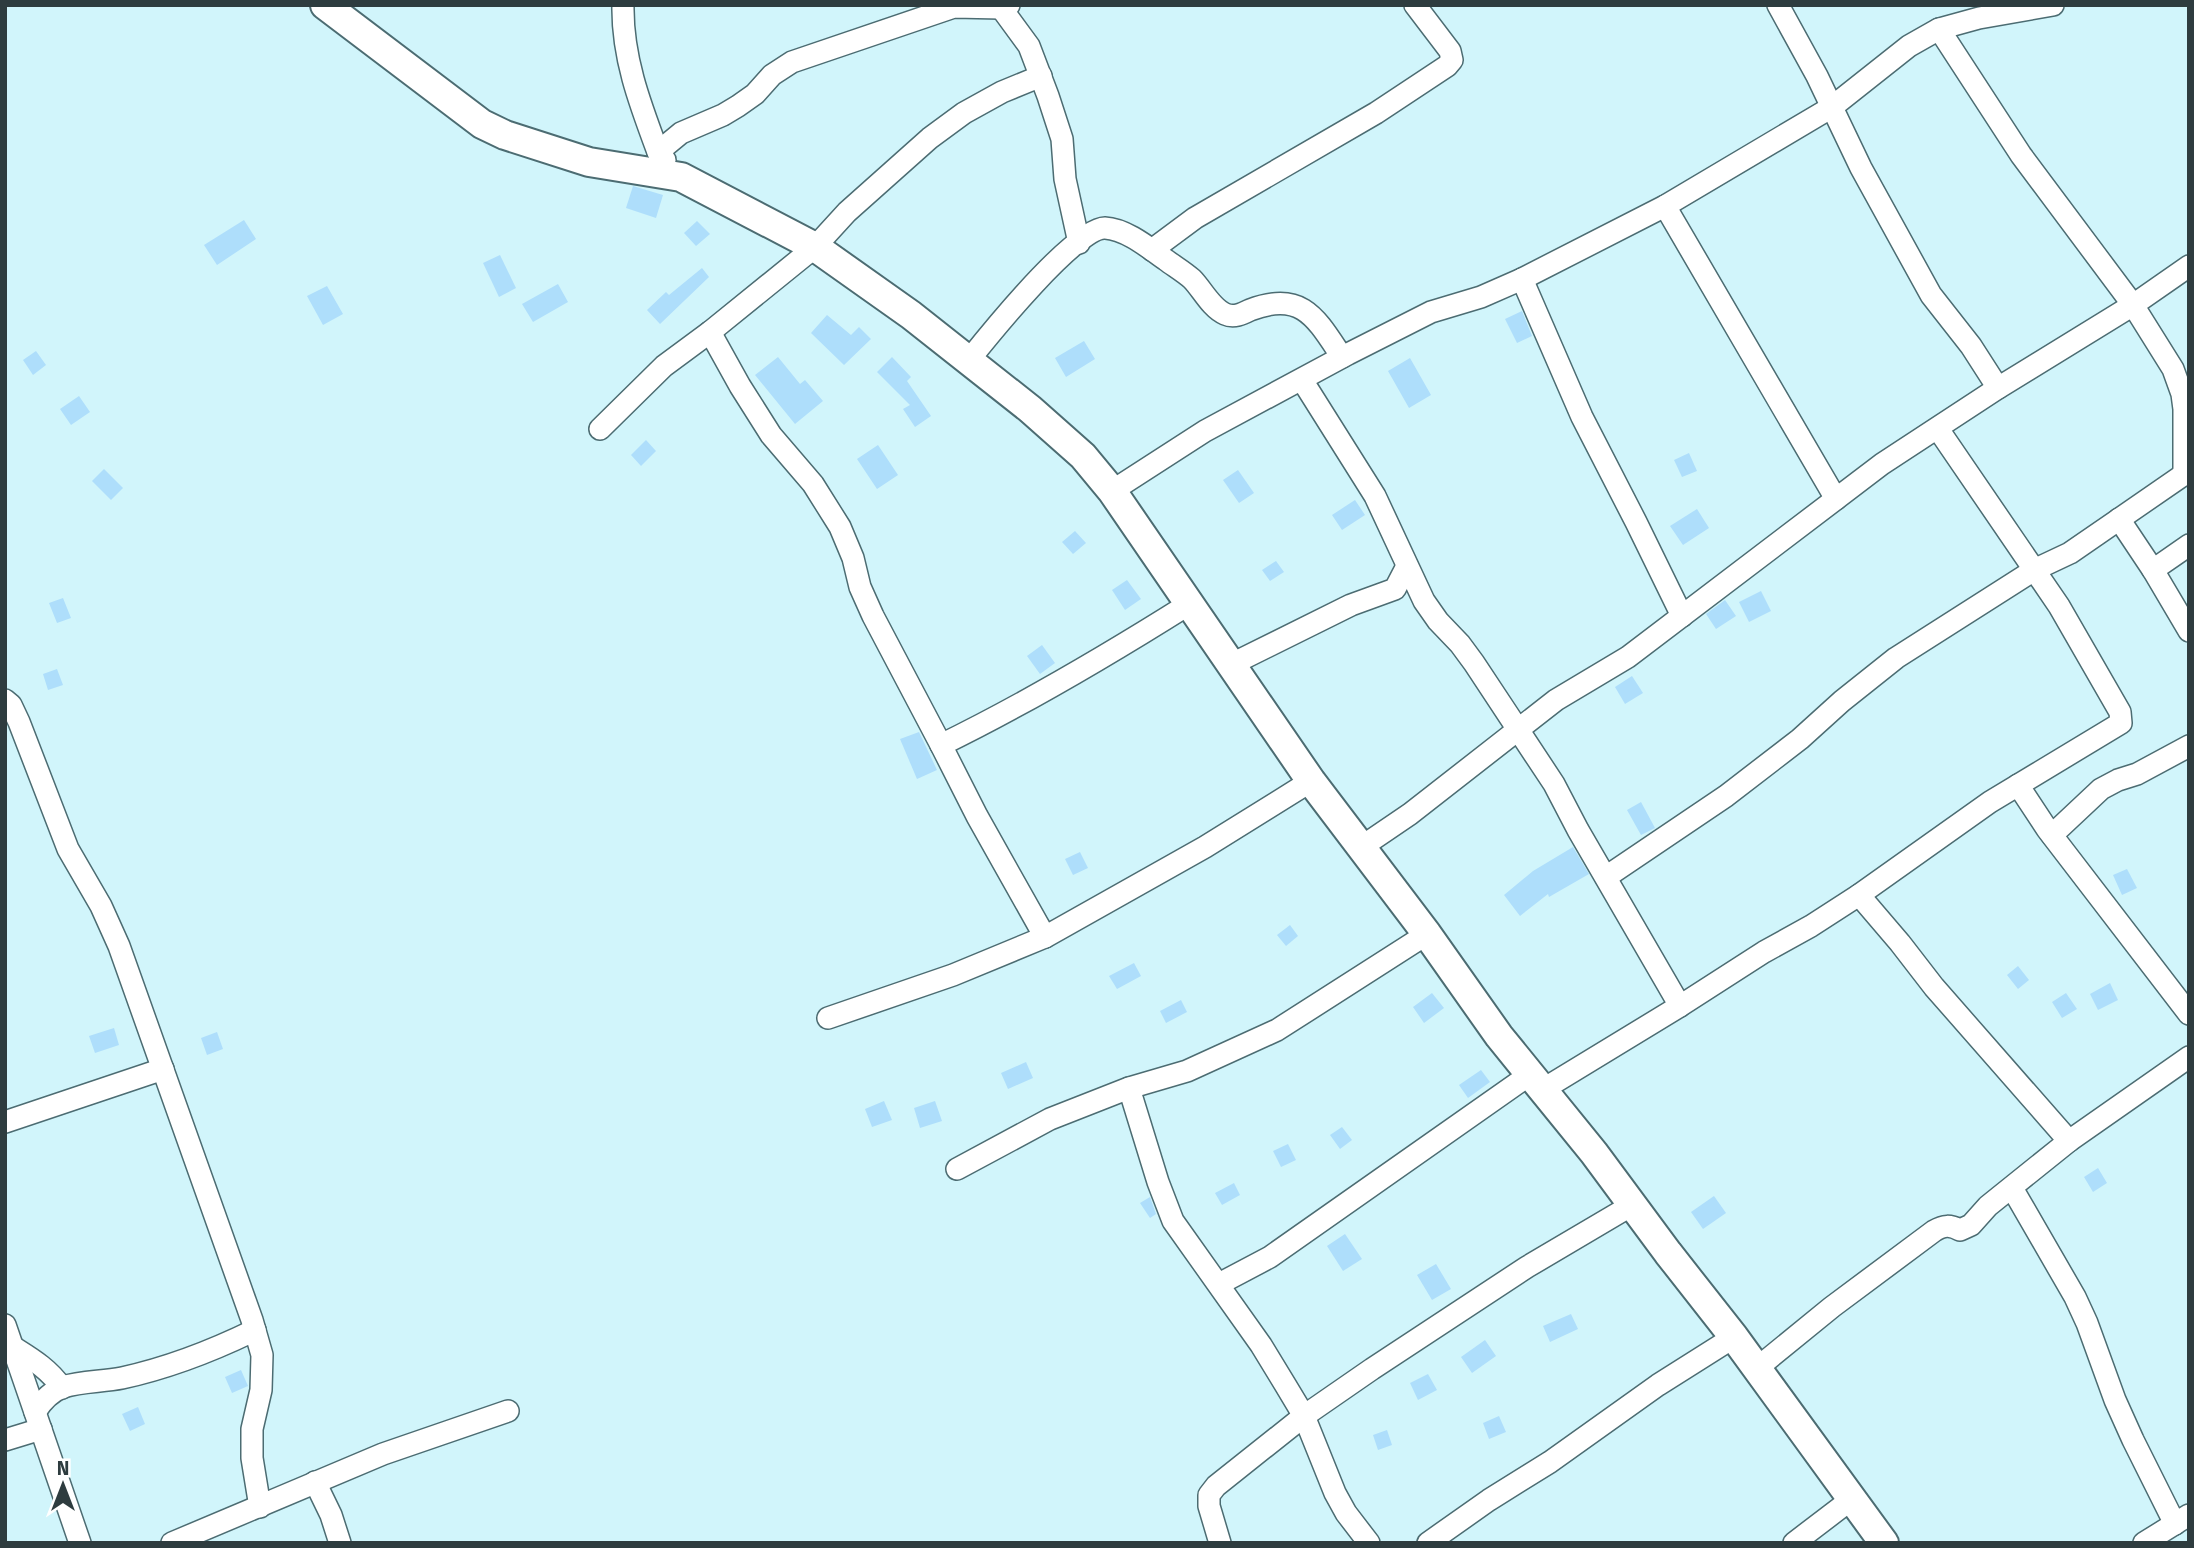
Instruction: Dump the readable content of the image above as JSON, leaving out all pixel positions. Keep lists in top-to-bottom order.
{
  "north": "top"
}
